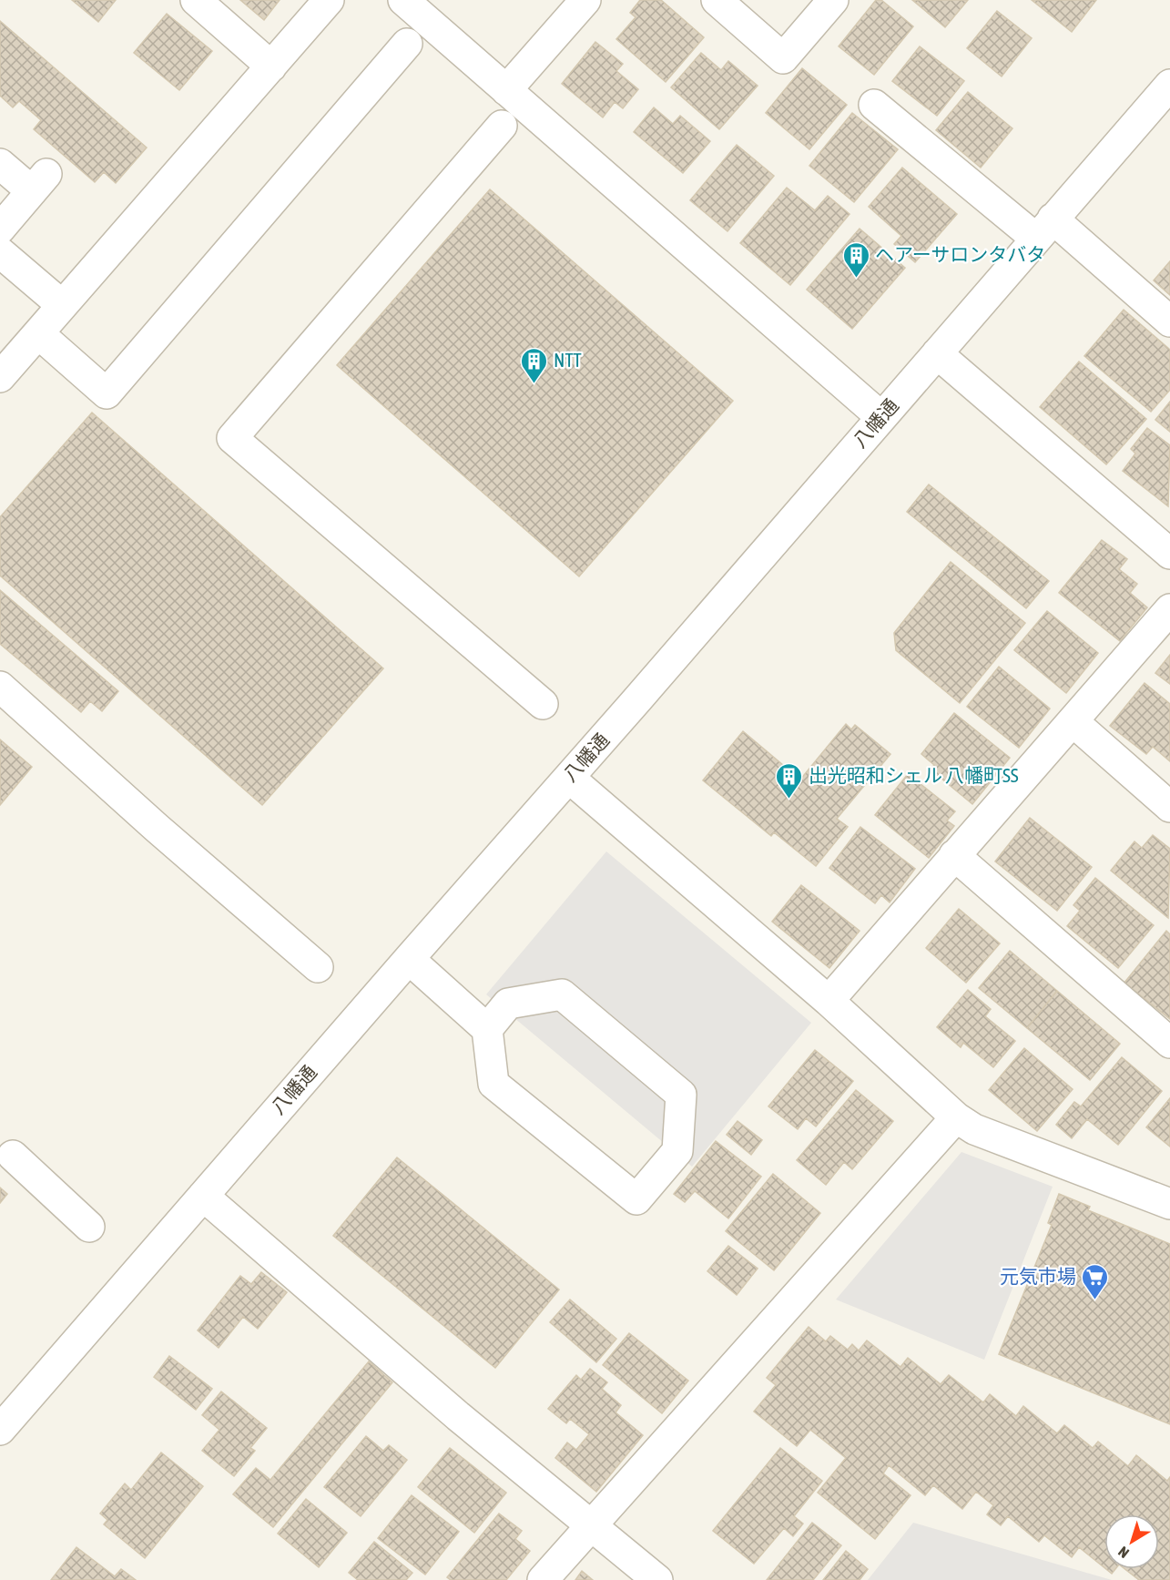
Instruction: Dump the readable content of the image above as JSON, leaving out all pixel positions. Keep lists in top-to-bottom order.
{
  "streets": {
    "street": ["八幡通"]
  },
  "places": {
    "building": ["ヘアーサロンタバタ", "NTT", "出光昭和シェル 八幡町SS"],
    "supermarket": ["元気市場"]
  },
  "north": "bottom left"
}
